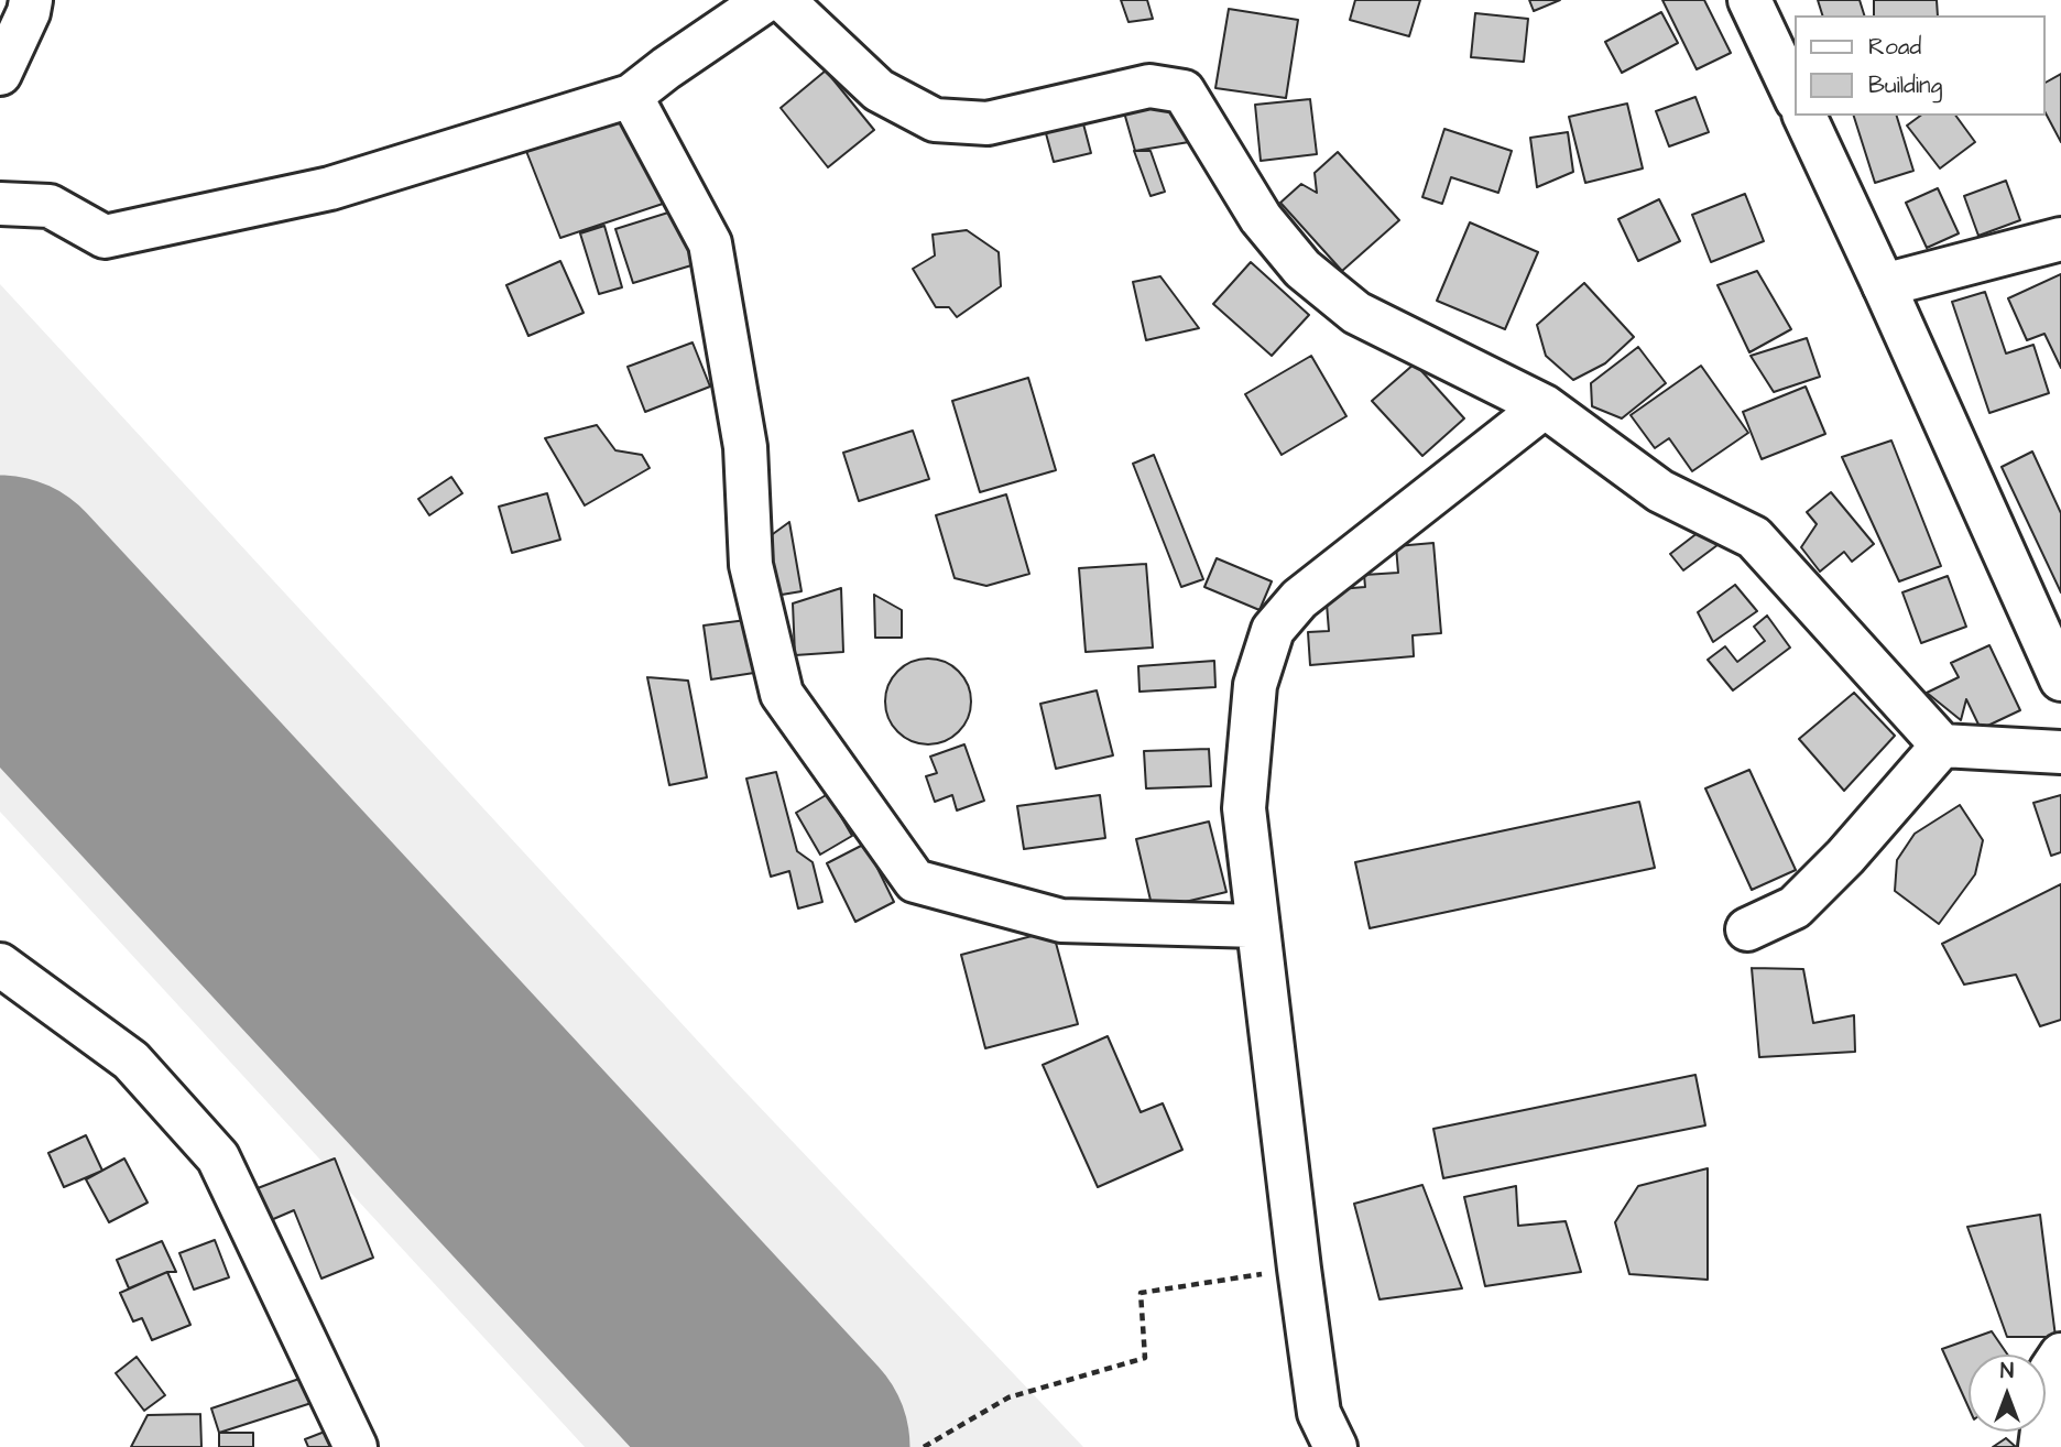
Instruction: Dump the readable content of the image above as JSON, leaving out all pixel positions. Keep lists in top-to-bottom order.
{
  "legend": ["Road", "Building"],
  "north": "top"
}
